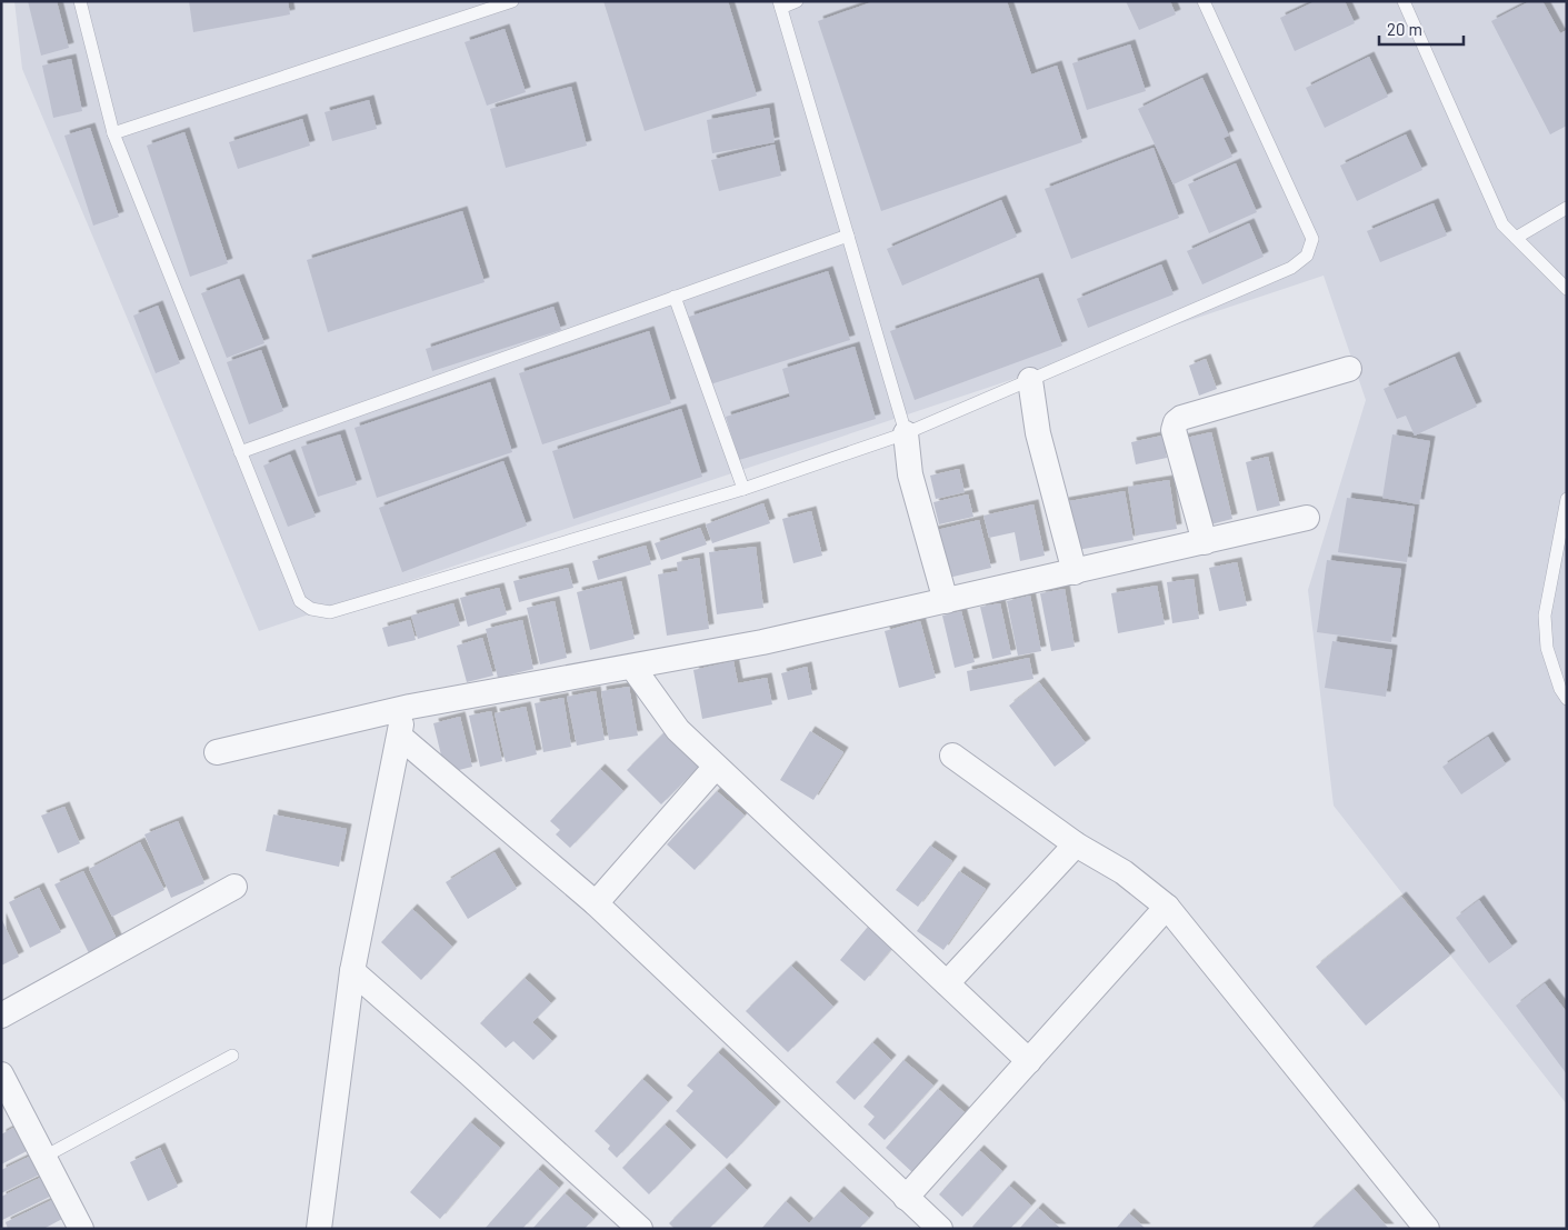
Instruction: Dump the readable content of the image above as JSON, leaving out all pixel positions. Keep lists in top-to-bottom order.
{
  "scale_bar": "20 m"
}
